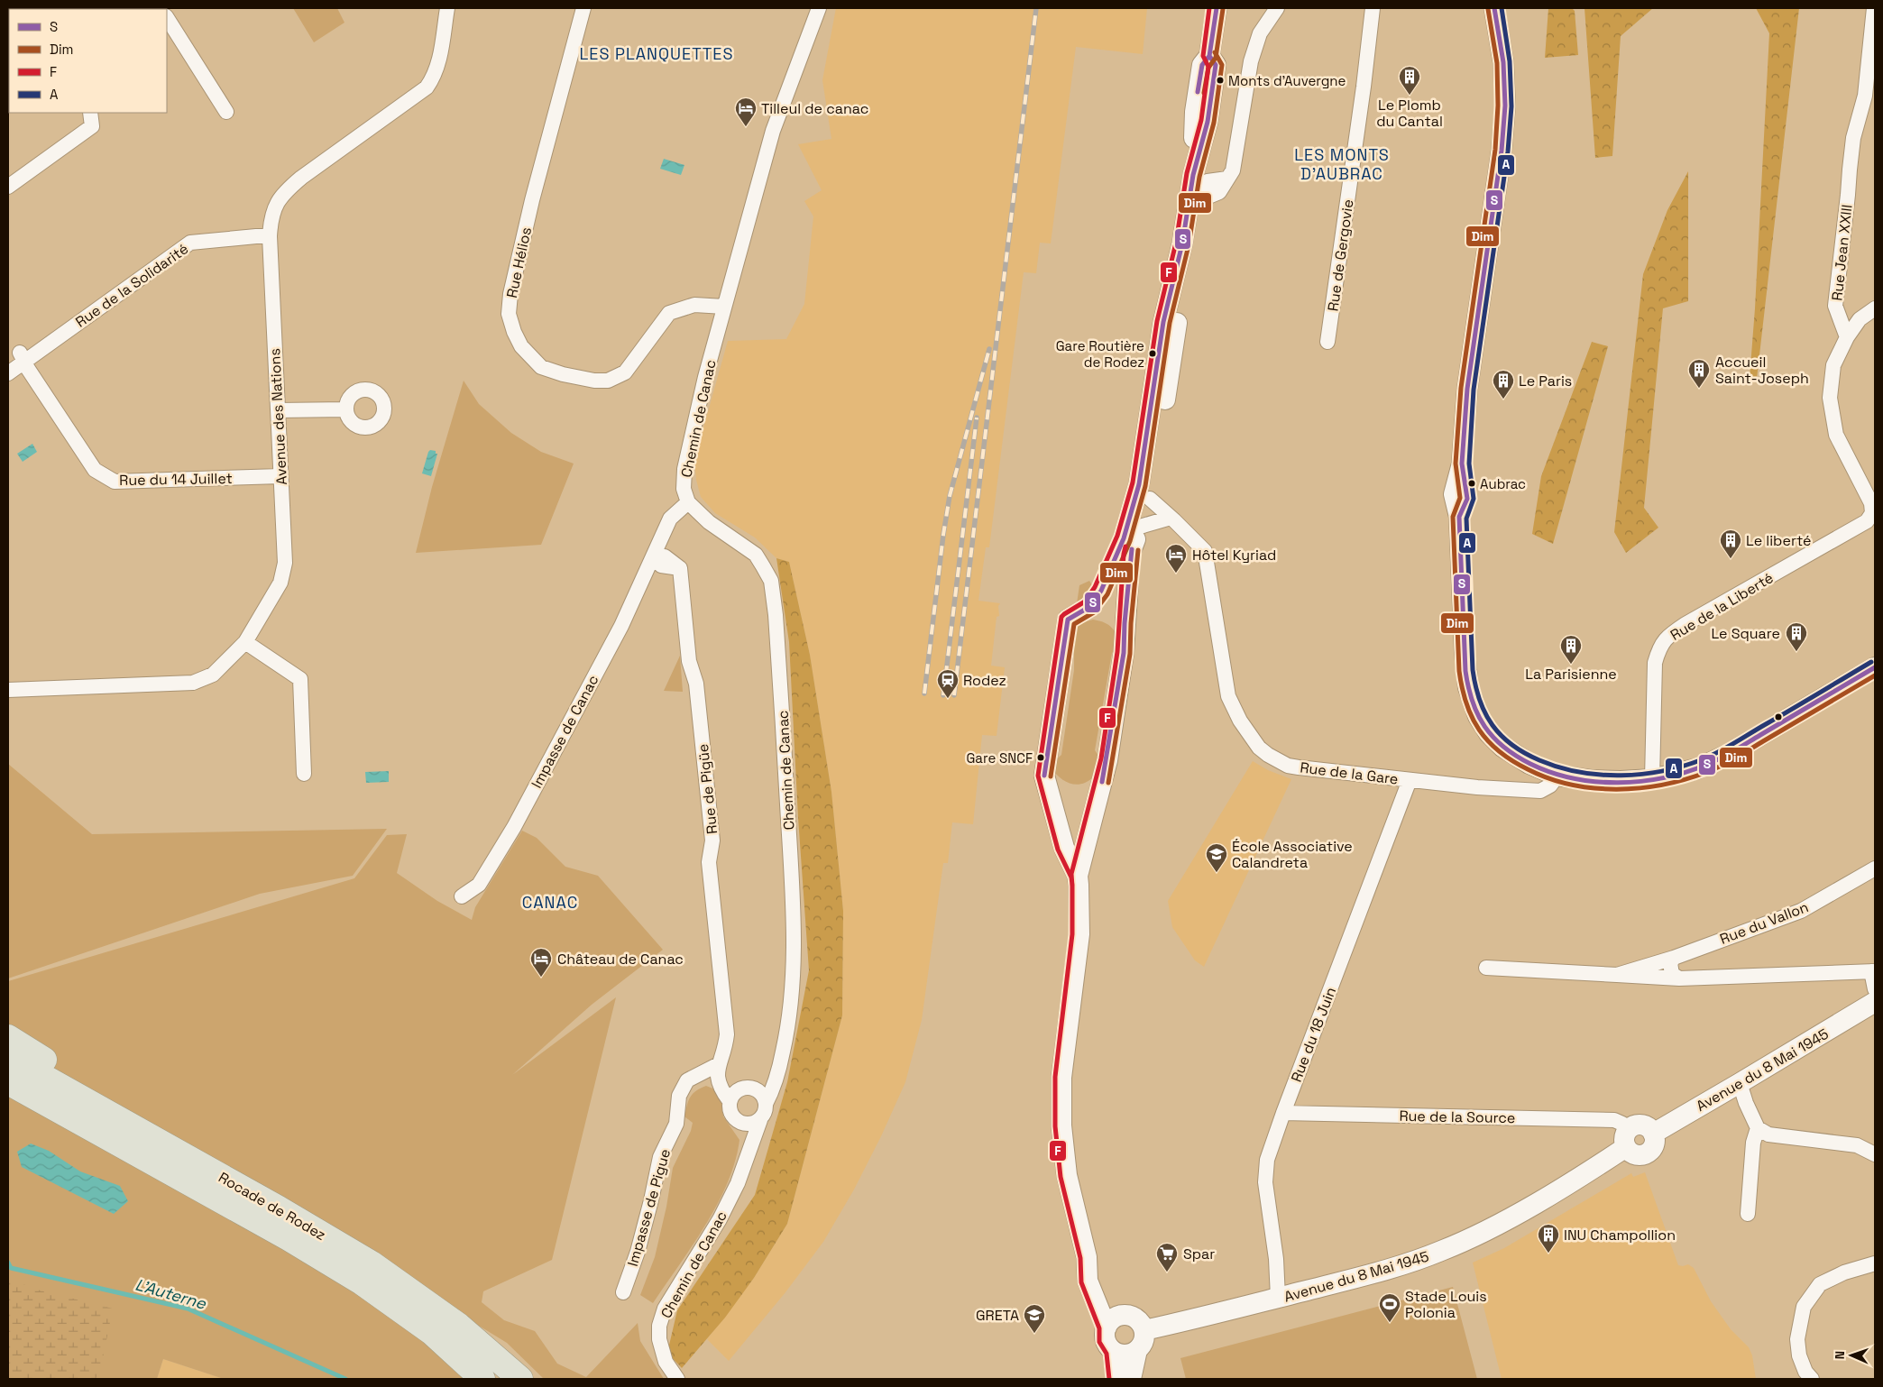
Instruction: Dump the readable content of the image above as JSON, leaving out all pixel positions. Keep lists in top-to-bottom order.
{
  "streets": {
    "highway": ["Rocade de Rodez"],
    "main road": ["Avenue du 8 Mai 1945"],
    "street": [
      "Rue Jean XXIII",
      "Rue de Gergovie",
      "Rue Hélios",
      "Rue de la Solidarité",
      "Avenue des Nations",
      "Chemin de Canac",
      "Rue du 14 Juillet",
      "Rue de la Liberté",
      "Impasse de Canac",
      "Rue de la Gare",
      "Rue de Pigüe",
      "Rue du Vallon",
      "Rue du 18 Juin",
      "Rue de la Source",
      "Impasse de Pigue"
    ]
  },
  "crossings": [
    ["Rue Hélios", "Chemin de Canac"],
    ["Rue de la Solidarité", "Avenue des Nations"],
    ["Rue de la Solidarité", "Rue du 14 Juillet"],
    ["Avenue des Nations", "Rue du 14 Juillet"],
    ["Impasse de Canac", "Rue de Pigüe"],
    ["Rue de la Gare", "Rue du 18 Juin"],
    ["Rue de Pigüe", "Impasse de Pigue"],
    ["Rue du Vallon", "Avenue du 8 Mai 1945"],
    ["Rue du 18 Juin", "Avenue du 8 Mai 1945"],
    ["Rue du 18 Juin", "Rue de la Source"],
    ["Avenue du 8 Mai 1945", "Rue de la Source"]
  ],
  "districts": ["LES PLANQUETTES", "LES MONTS D'AUBRAC", "CANAC"],
  "water": ["L'Auterne"],
  "places": {
    "other": [
      "Monts d'Auvergne",
      "Gare Routière de Rodez",
      "Aubrac",
      "Gare SNCF"
    ],
    "building": [
      "Le Plomb du Cantal",
      "Accueil Saint-Joseph",
      "Le Paris",
      "Le liberté",
      "Le Square",
      "La Parisienne",
      "INU Champollion"
    ],
    "hotel": ["Tilleul de canac", "Hôtel Kyriad", "Château de Canac"],
    "station": ["Rodez"],
    "school or university": ["École Associative Calandreta", "GRETA"],
    "supermarket": ["Spar"],
    "sports": ["Stade Louis Polonia"]
  },
  "lines": [
    "transit line S",
    "transit line F",
    "transit line A",
    "transit line Dim"
  ],
  "legend": [
    "S",
    "Dim",
    "F",
    "A"
  ],
  "north": "left"
}
